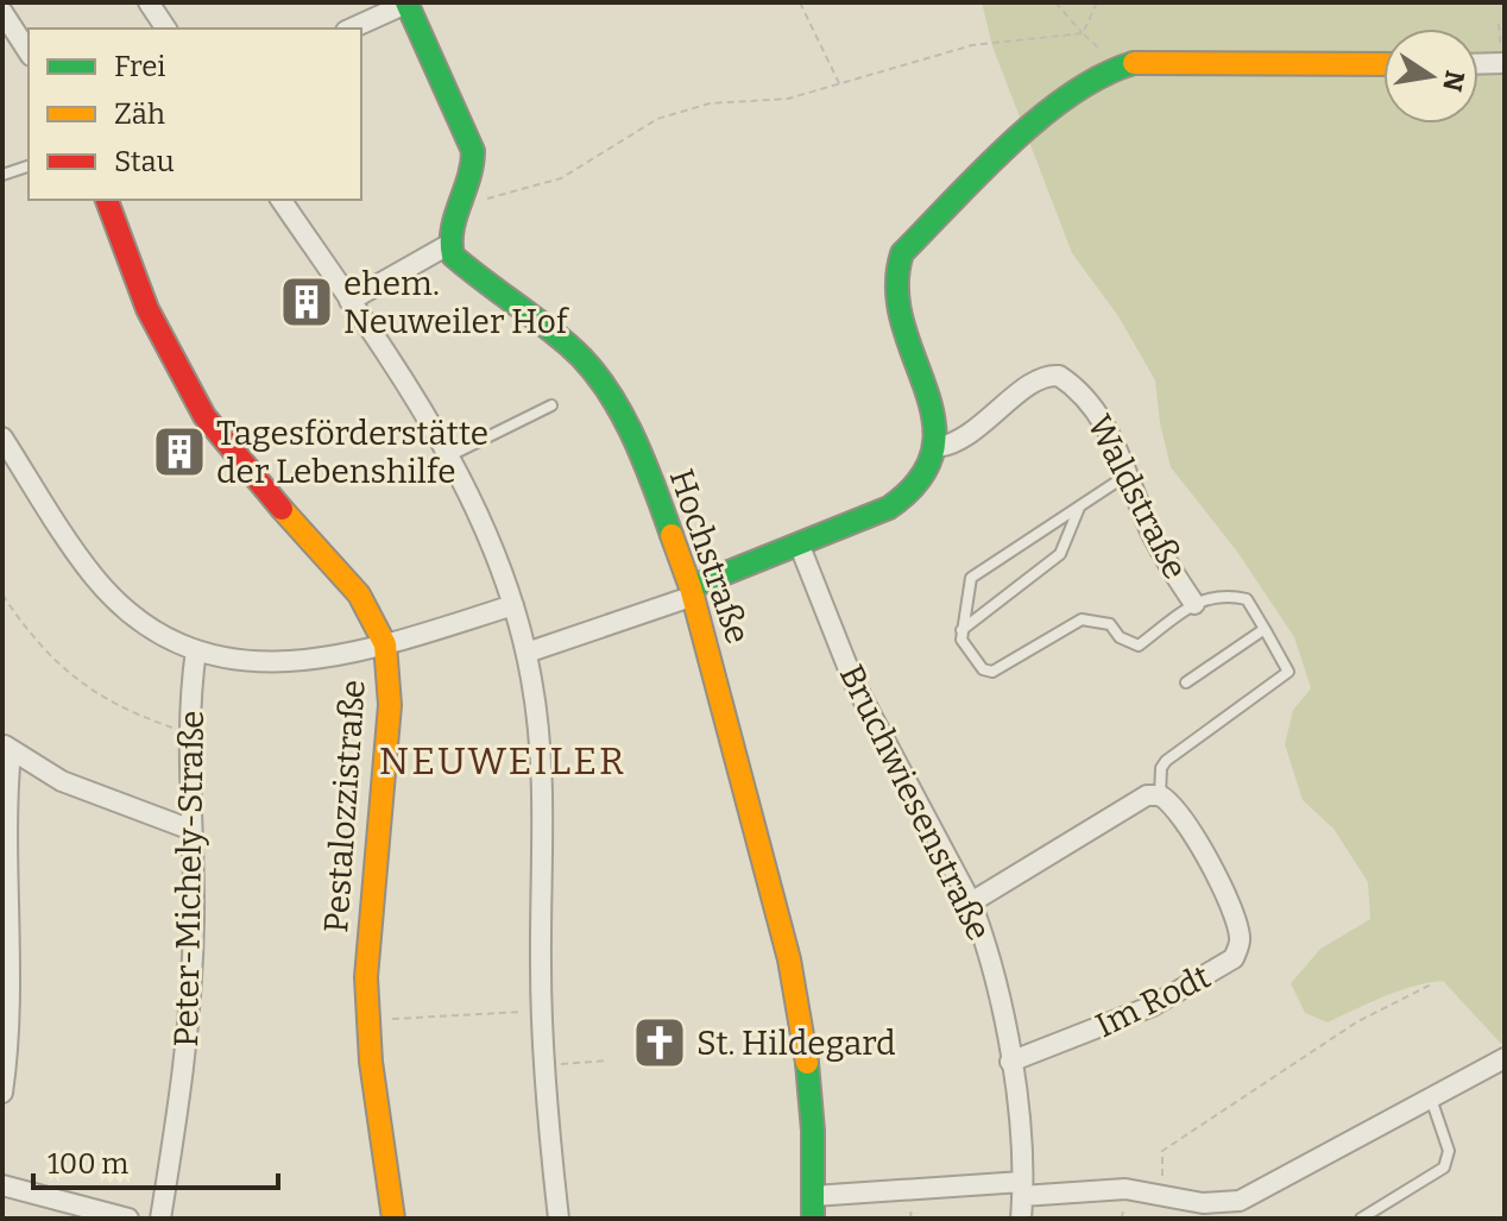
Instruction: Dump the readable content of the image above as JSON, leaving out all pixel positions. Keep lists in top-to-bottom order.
{
  "streets": {
    "street": [
      "Waldstraße",
      "Hochstraße",
      "Bruchwiesenstraße",
      "Pestalozzistraße",
      "Peter-Michely-Straße",
      "Im Rodt"
    ]
  },
  "crossings": [
    ["Bruchwiesenstraße", "Im Rodt"]
  ],
  "districts": ["NEUWEILER"],
  "places": {
    "building": ["ehem. Neuweiler Hof", "Tagesförderstätte der Lebenshilfe"],
    "church": ["St. Hildegard"]
  },
  "legend": ["Frei", "Zäh", "Stau"],
  "scale_bar": "100 m",
  "north": "right"
}
